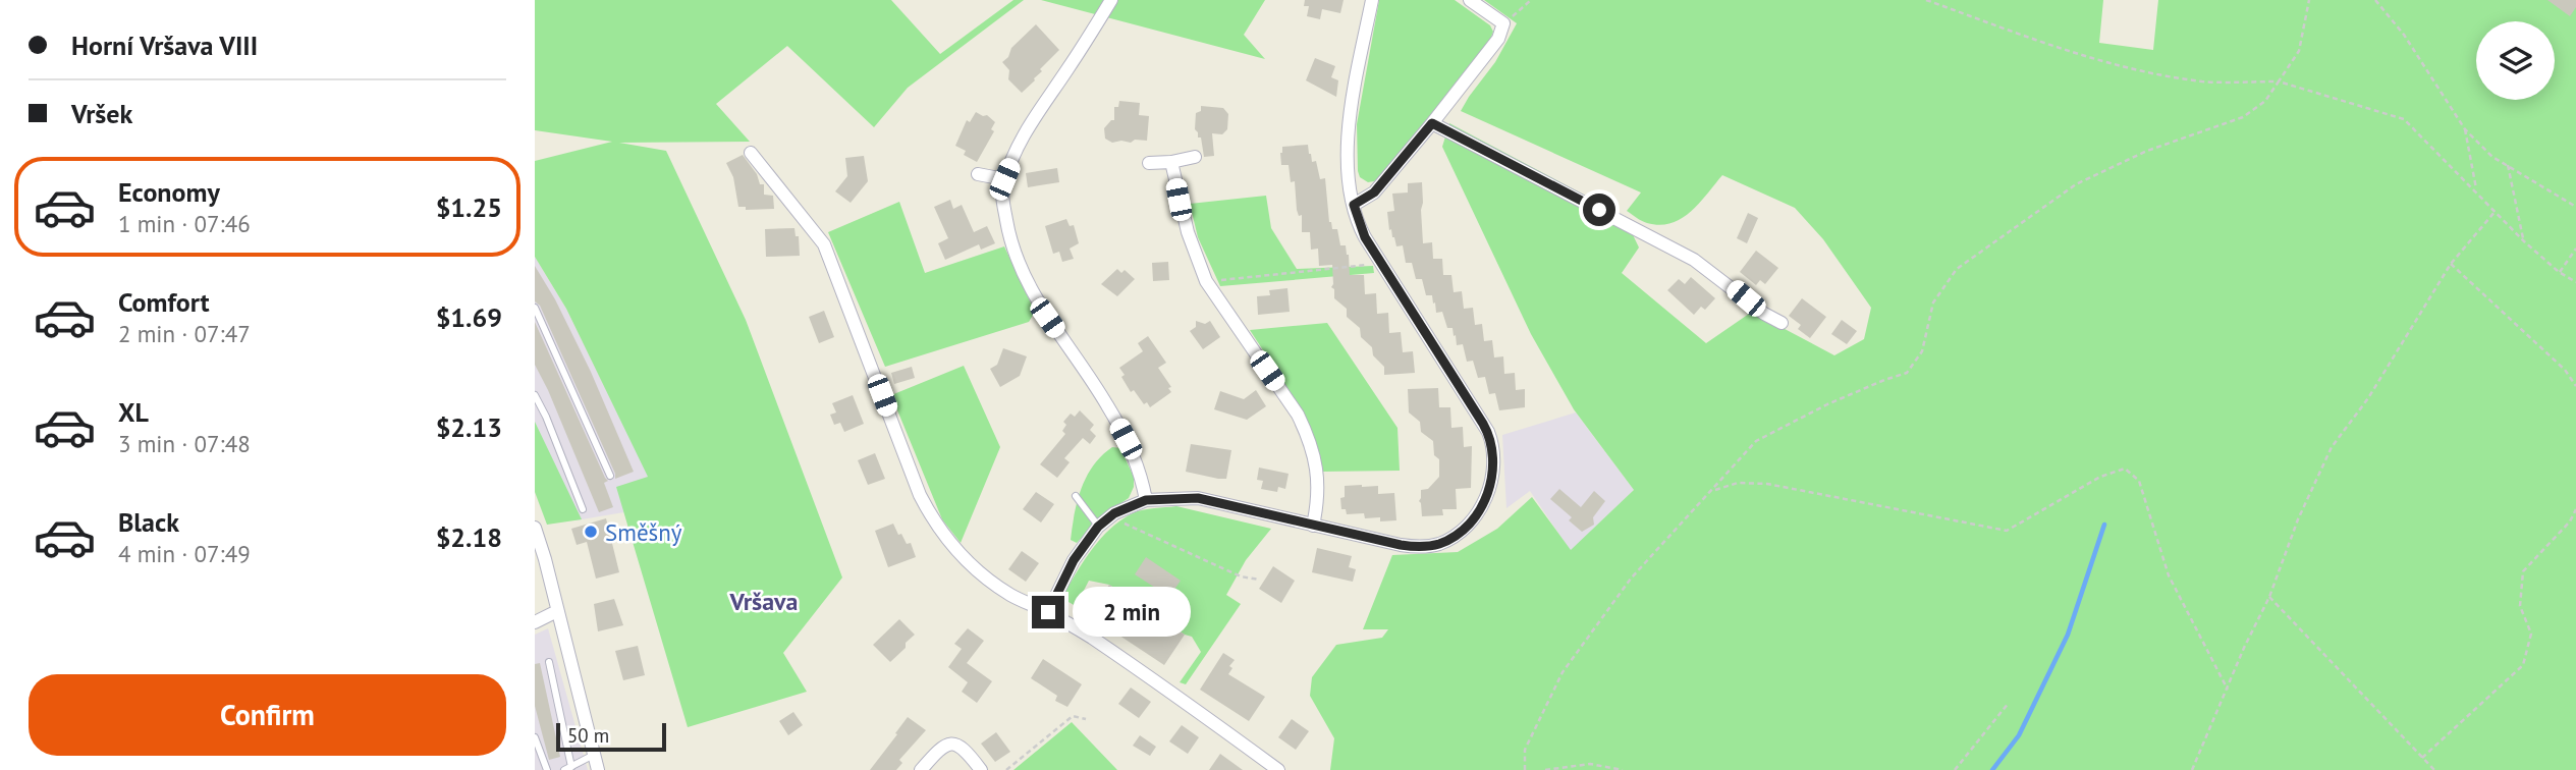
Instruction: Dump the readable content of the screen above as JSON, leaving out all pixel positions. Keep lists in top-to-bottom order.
{
  "districts": ["Vršava"],
  "places": ["Směšný"],
  "scale_bar": "50 m",
  "page": {
    "banner": ["Horní Vršava VIII", "Vršek"],
    "list": [
      {
        "name": "Economy",
        "note": "1 min · 07:46",
        "value": "$1.25"
      },
      {
        "name": "Comfort",
        "note": "2 min · 07:47",
        "value": "$1.69"
      },
      {
        "name": "XL",
        "note": "3 min · 07:48",
        "value": "$2.13"
      },
      {
        "name": "Black",
        "note": "4 min · 07:49",
        "value": "$2.18"
      }
    ],
    "bubble": "2 min",
    "buttons": "Confirm",
    "scale": "50 m"
  }
}
